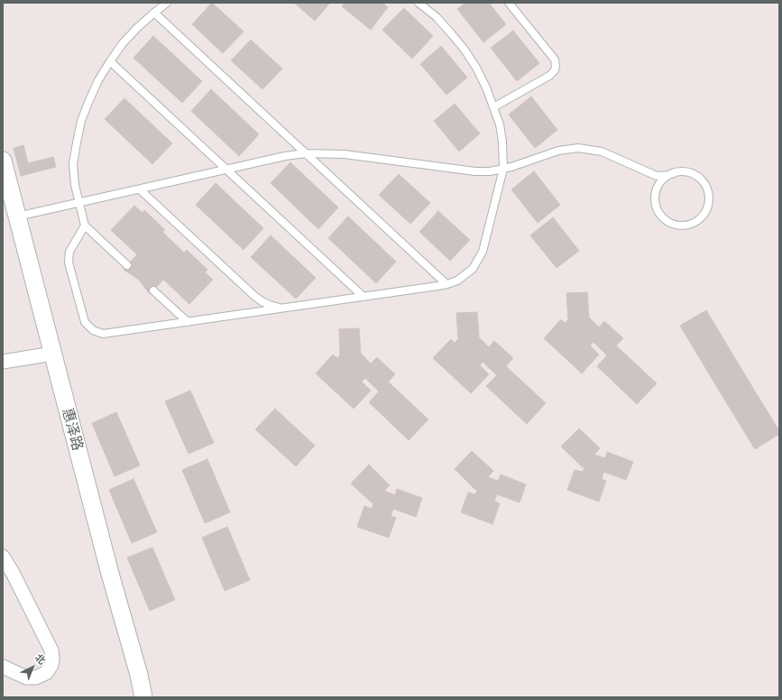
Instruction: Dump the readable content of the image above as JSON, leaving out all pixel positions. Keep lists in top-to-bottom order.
{
  "streets": {
    "street": ["惠泽路"]
  },
  "north": "top right"
}
